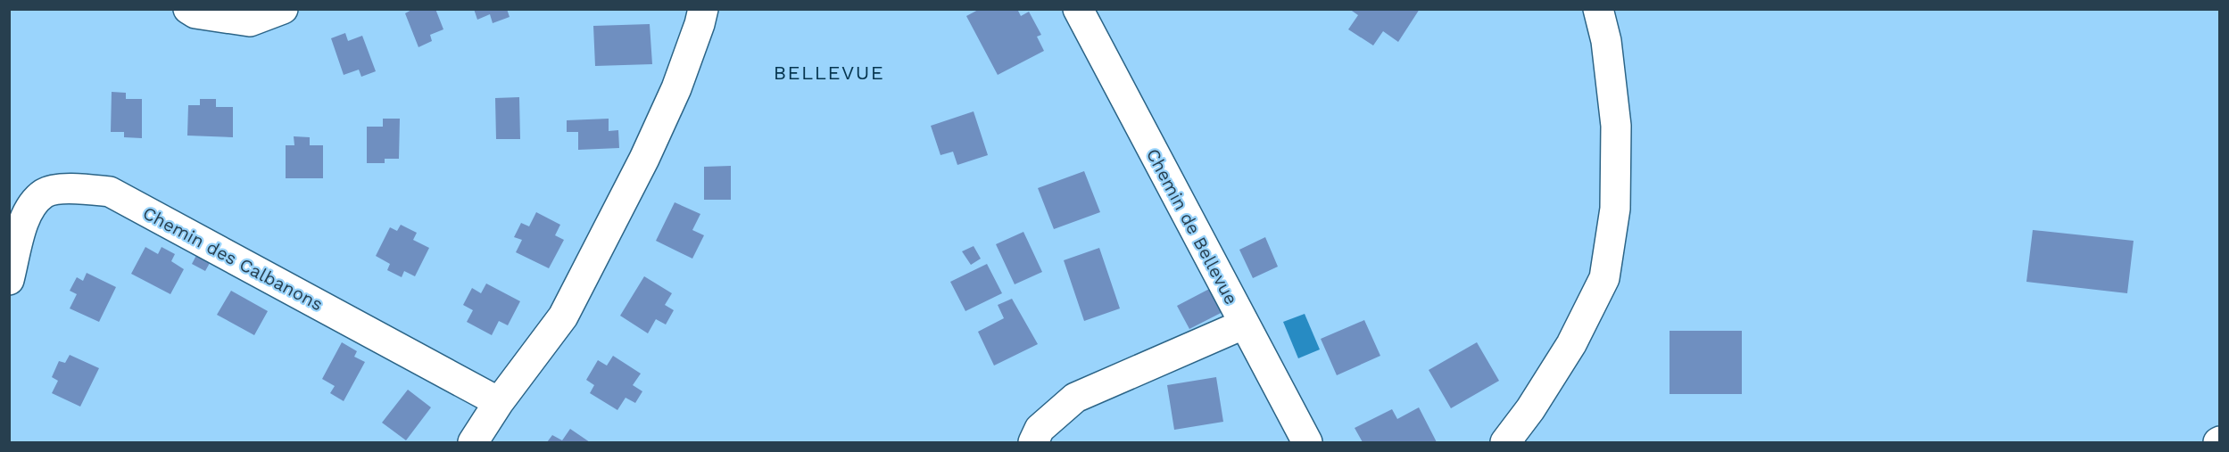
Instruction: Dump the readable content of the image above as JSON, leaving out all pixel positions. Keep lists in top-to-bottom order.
{
  "streets": {
    "street": ["Chemin de Bellevue", "Chemin des Calbanons"]
  },
  "districts": ["BELLEVUE"]
}
